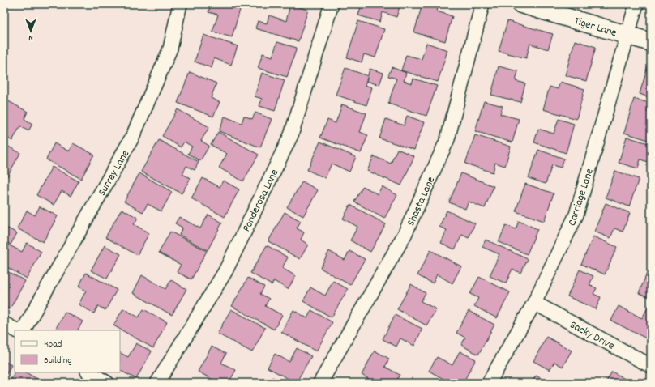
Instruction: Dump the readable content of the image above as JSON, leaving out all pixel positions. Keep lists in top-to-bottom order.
{
  "streets": {
    "street": [
      "Tiger Lane",
      "Surrey Lane",
      "Carriage Lane",
      "Ponderosa Lane",
      "Shasta Lane",
      "Sacky Drive"
    ]
  },
  "crossings": [
    ["Tiger Lane", "Carriage Lane"],
    ["Carriage Lane", "Sacky Drive"]
  ],
  "legend": ["Road", "Building"],
  "north": "bottom"
}
